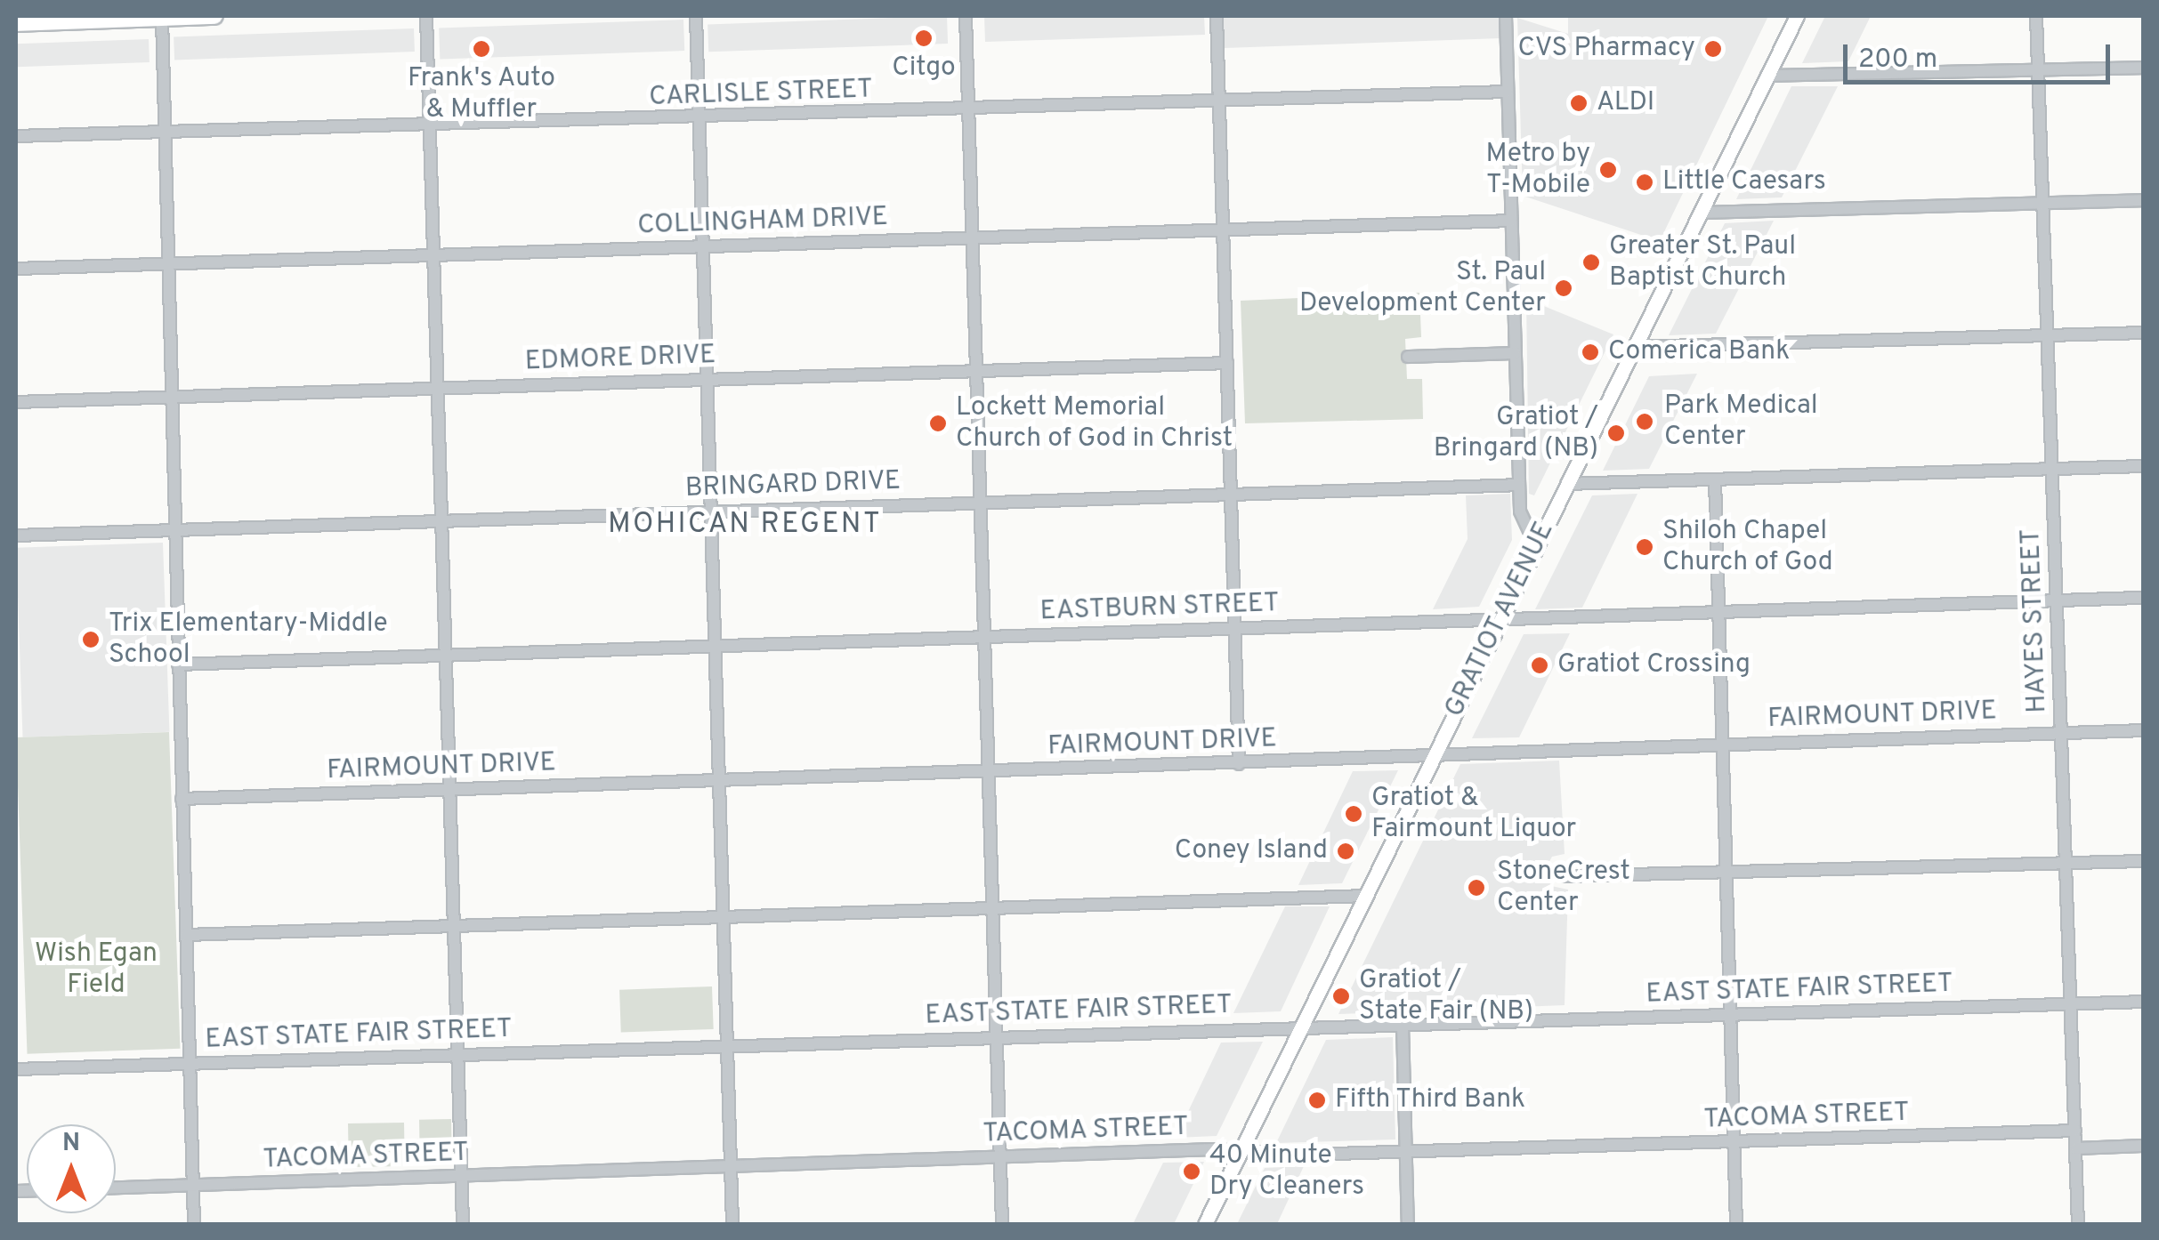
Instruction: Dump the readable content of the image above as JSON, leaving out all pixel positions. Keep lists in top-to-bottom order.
{
  "streets": {
    "main road": ["GRATIOT AVENUE"],
    "street": [
      "CARLISLE STREET",
      "COLLINGHAM DRIVE",
      "EDMORE DRIVE",
      "BRINGARD DRIVE",
      "EASTBURN STREET",
      "HAYES STREET",
      "FAIRMOUNT DRIVE",
      "EAST STATE FAIR STREET",
      "TACOMA STREET"
    ]
  },
  "crossings": [
    ["EASTBURN STREET", "GRATIOT AVENUE"],
    ["EASTBURN STREET", "HAYES STREET"],
    ["GRATIOT AVENUE", "FAIRMOUNT DRIVE"],
    ["GRATIOT AVENUE", "EAST STATE FAIR STREET"],
    ["GRATIOT AVENUE", "TACOMA STREET"],
    ["HAYES STREET", "FAIRMOUNT DRIVE"],
    ["HAYES STREET", "EAST STATE FAIR STREET"],
    ["HAYES STREET", "TACOMA STREET"]
  ],
  "districts": ["MOHICAN REGENT"],
  "parks": ["Wish Egan Field"],
  "places": [
    "Citgo",
    "Frank's Auto & Muffler",
    "CVS Pharmacy",
    "ALDI",
    "Metro by T-Mobile",
    "Little Caesars",
    "Greater St. Paul Baptist Church",
    "St. Paul Development Center",
    "Comerica Bank",
    "Park Medical Center",
    "Lockett Memorial Church of God in Christ",
    "Gratiot / Bringard (NB)",
    "Shiloh Chapel Church of God",
    "Trix Elementary-Middle School",
    "Gratiot Crossing",
    "Gratiot & Fairmount Liquor",
    "Coney Island",
    "StoneCrest Center",
    "Gratiot / State Fair (NB)",
    "Fifth Third Bank",
    "40 Minute Dry Cleaners"
  ],
  "scale_bar": "200 m",
  "north": "top"
}
